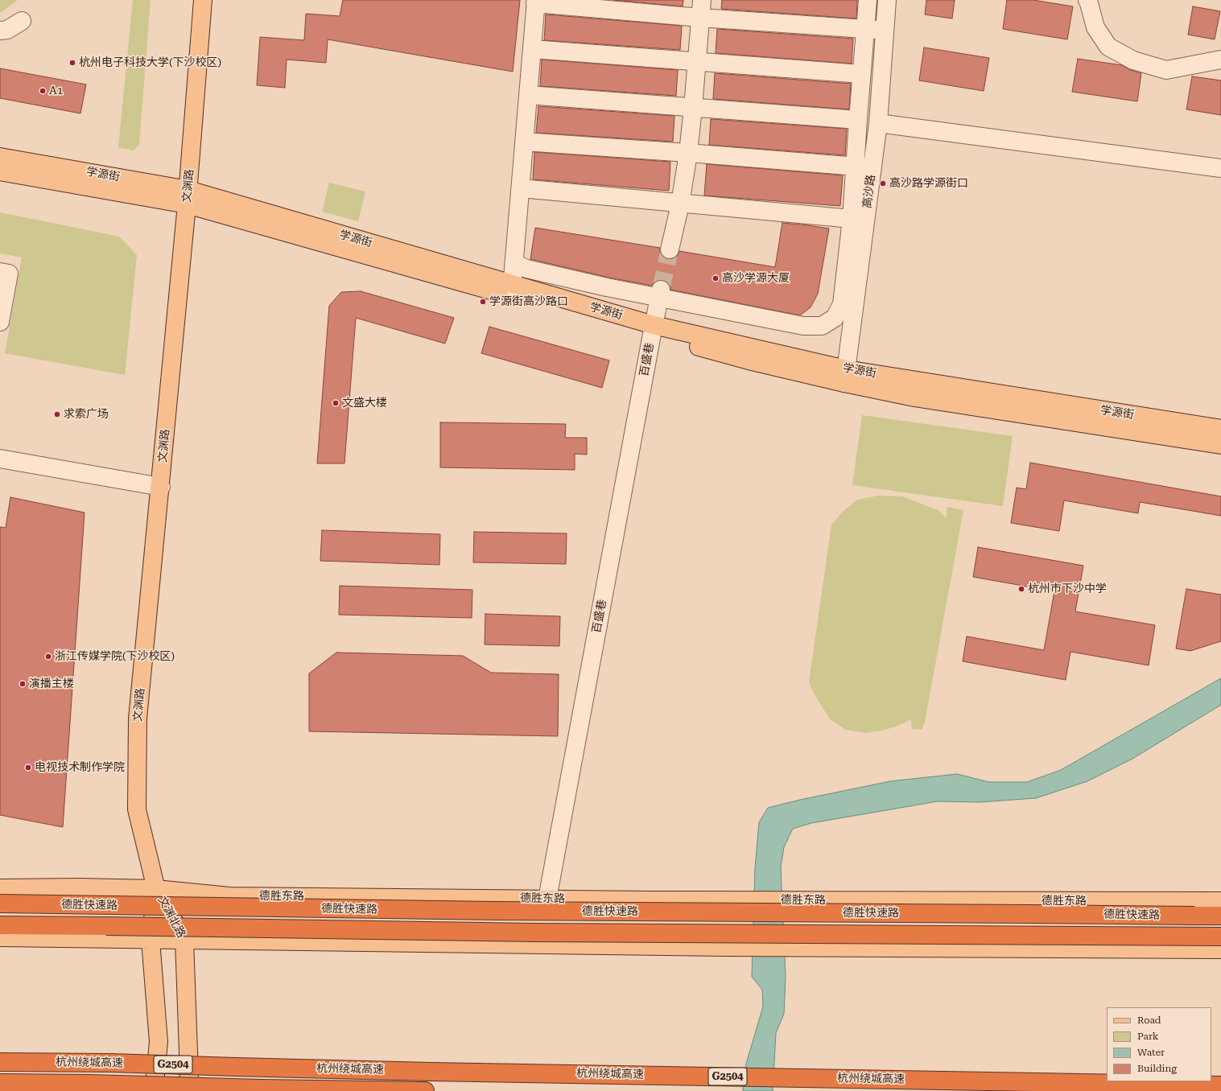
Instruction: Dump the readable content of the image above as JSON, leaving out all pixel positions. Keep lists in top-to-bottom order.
{
  "streets": {
    "highway": ["德胜快速路", "杭州绕城高速", "G2504"],
    "main road": [
      "学源街",
      "文渊路",
      "德胜东路",
      "文渊北路"
    ],
    "street": ["高沙路", "百盛巷"]
  },
  "crossings": [
    ["学源街", "文渊路"],
    ["学源街", "高沙路"],
    ["学源街", "百盛巷"],
    ["文渊路", "德胜东路"],
    ["文渊路", "文渊北路"],
    ["百盛巷", "德胜东路"],
    ["德胜东路", "文渊北路"]
  ],
  "places": [
    "杭州电子科技大学(下沙校区)",
    "A1",
    "高沙路学源街口",
    "高沙学源大厦",
    "学源街高沙路口",
    "文盛大楼",
    "求索广场",
    "杭州市下沙中学",
    "浙江传媒学院(下沙校区)",
    "演播主楼",
    "电视技术制作学院"
  ],
  "legend": [
    "Road",
    "Park",
    "Water",
    "Building"
  ]
}
